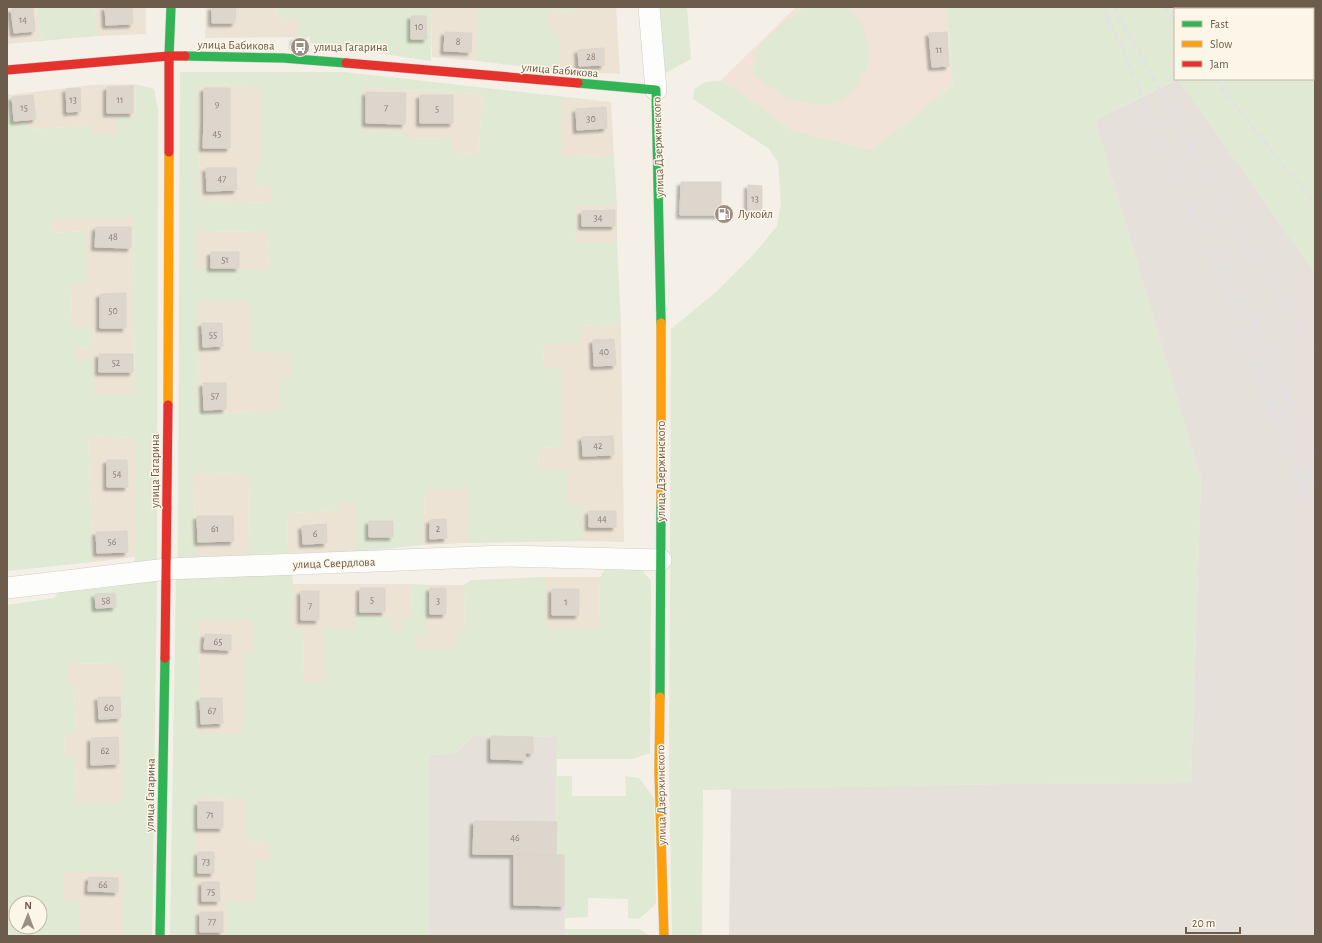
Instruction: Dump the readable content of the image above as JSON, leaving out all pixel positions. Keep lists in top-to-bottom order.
{
  "streets": {
    "main road": ["улица Бабикова", "улица Дзержинского", "улица Гагарина"],
    "street": ["улица Свердлова"]
  },
  "crossings": [
    ["улица Бабикова", "улица Дзержинского"],
    ["улица Бабикова", "улица Гагарина"],
    ["улица Дзержинского", "улица Свердлова"],
    ["улица Гагарина", "улица Свердлова"]
  ],
  "places": {
    "bus stop": ["улица Гагарина"],
    "fuel station": ["Лукойл"]
  },
  "house_numbers": [
    "14",
    "10",
    "8",
    "11",
    "28",
    "13",
    "11",
    "9",
    "15",
    "7",
    "5",
    "30",
    "45",
    "47",
    "13",
    "34",
    "48",
    "51",
    "50",
    "55",
    "40",
    "52",
    "57",
    "42",
    "54",
    "44",
    "61",
    "2",
    "6",
    "56",
    "5",
    "58",
    "3",
    "1",
    "7",
    "65",
    "60",
    "67",
    "62",
    "71",
    "46",
    "73",
    "66",
    "75",
    "77"
  ],
  "legend": ["Fast", "Slow", "Jam"],
  "scale_bar": "20 m",
  "north": "top"
}
